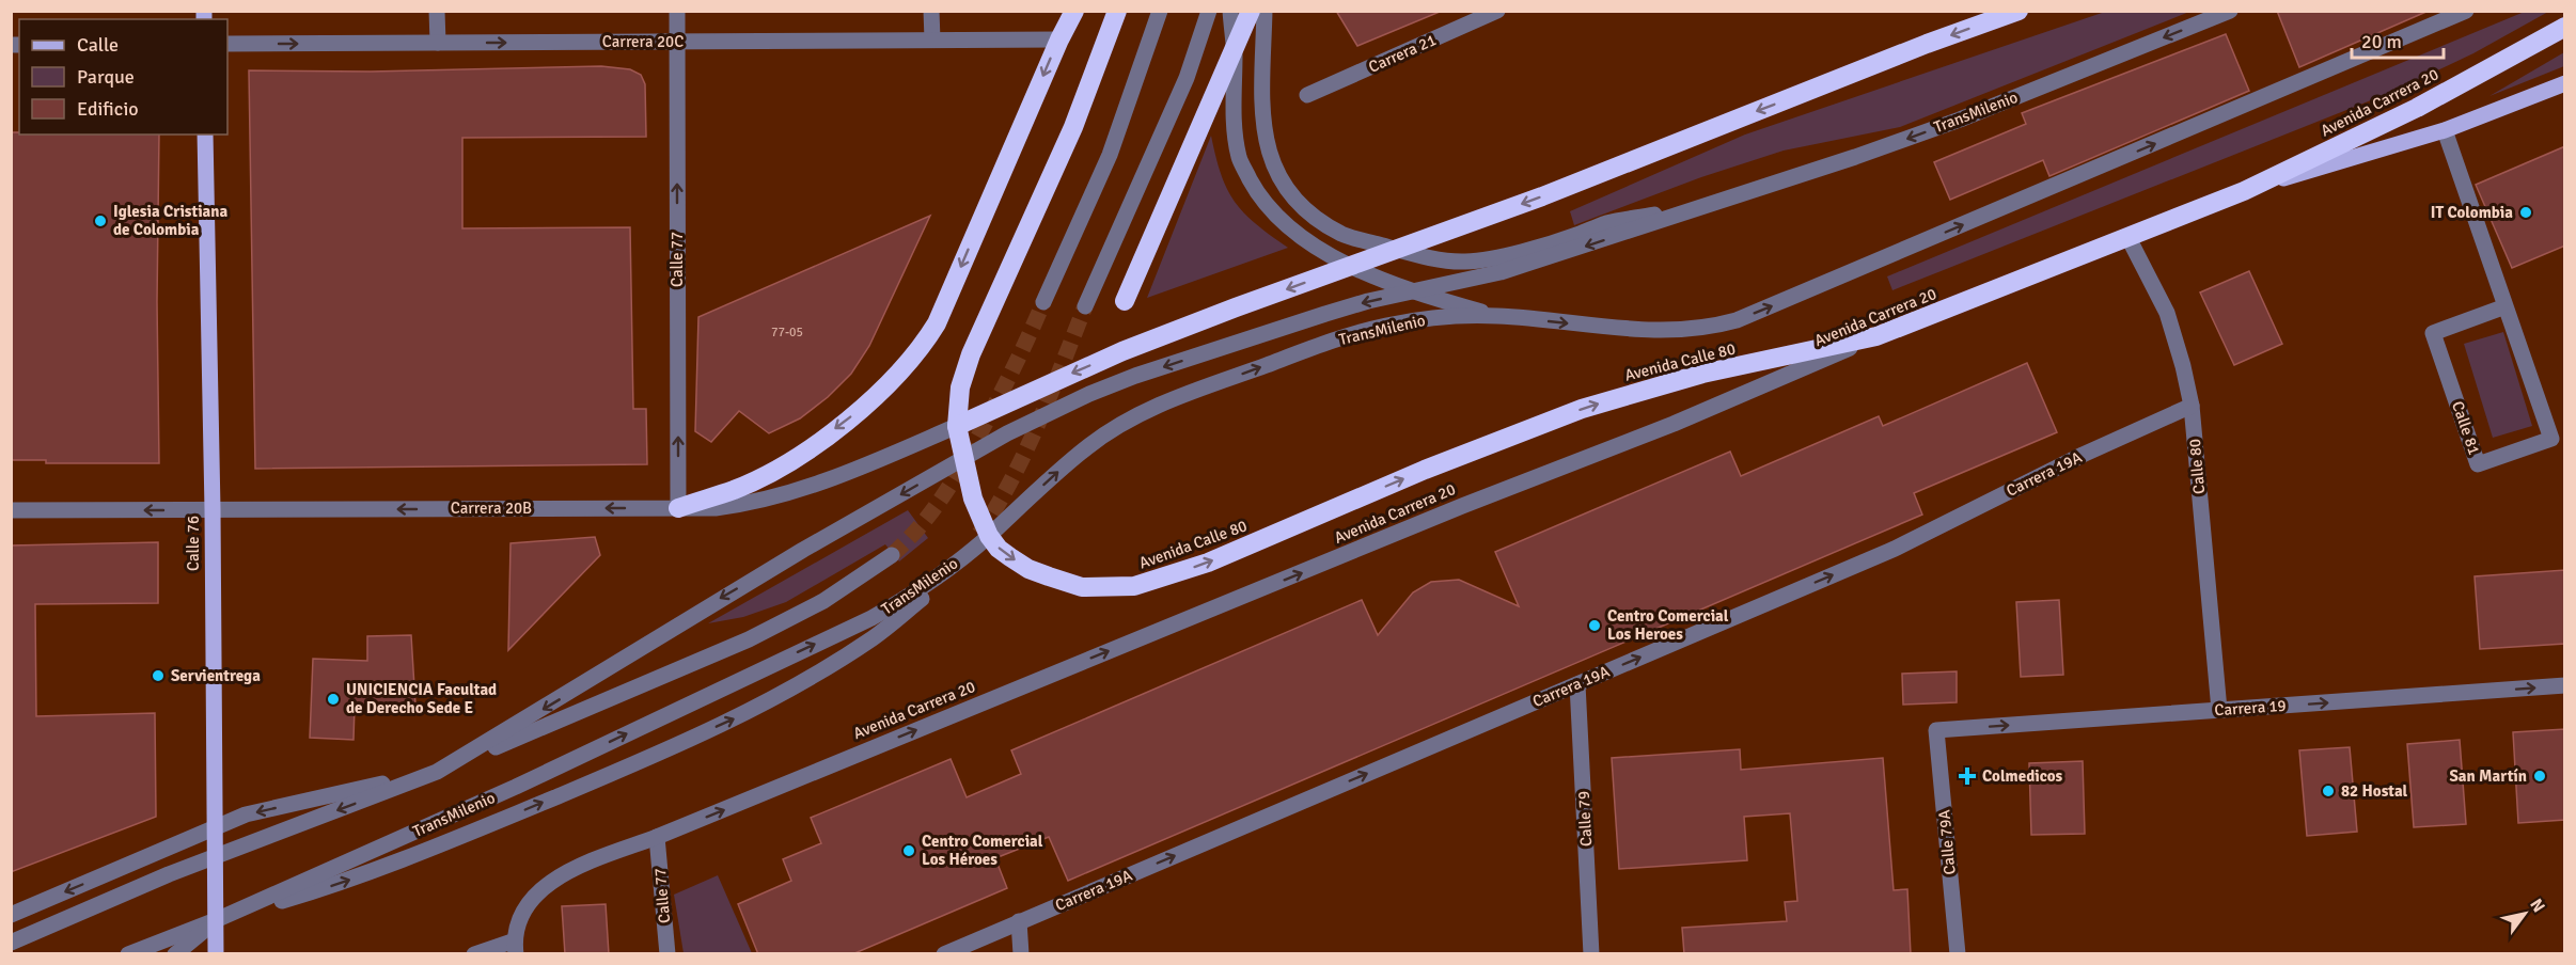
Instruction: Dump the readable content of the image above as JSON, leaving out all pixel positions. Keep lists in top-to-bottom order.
{
  "streets": {
    "highway": ["Avenida Carrera 20", "Avenida Calle 80"],
    "main road": ["Calle 76"],
    "street": [
      "Carrera 20C",
      "Carrera 21",
      "TransMilenio",
      "Calle 77",
      "Calle 81",
      "Calle 80",
      "Carrera 19A",
      "Carrera 20B",
      "Carrera 19",
      "Calle 79",
      "Calle 79A"
    ]
  },
  "crossings": [
    ["Carrera 20C", "Calle 77"],
    ["Avenida Carrera 20", "Calle 77"],
    ["Avenida Carrera 20", "Avenida Calle 80"],
    ["Avenida Carrera 20", "Calle 81"],
    ["Avenida Carrera 20", "Calle 80"],
    ["TransMilenio", "Avenida Calle 80"],
    ["TransMilenio", "Calle 76"],
    ["Calle 77", "Carrera 20B"],
    ["Avenida Calle 80", "Carrera 20B"],
    ["Calle 80", "Carrera 19A"],
    ["Calle 80", "Carrera 19"],
    ["Carrera 19A", "Calle 79"],
    ["Carrera 20B", "Calle 76"],
    ["Carrera 19", "Calle 79A"]
  ],
  "one_way": [
    "Carrera 20C",
    "Avenida Carrera 20",
    "Calle 77",
    "Avenida Calle 80",
    "Carrera 19A",
    "Carrera 20B",
    "Carrera 19"
  ],
  "places": {
    "other": [
      "IT Colombia",
      "Iglesia Cristiana de Colombia",
      "Centro Comercial Los Heroes",
      "Servientrega",
      "UNICIENCIA Facultad de Derecho Sede E",
      "San Martín",
      "82 Hostal",
      "Centro Comercial Los Héroes"
    ],
    "health": ["Colmedicos"]
  },
  "house_numbers": ["77-05"],
  "legend": ["Calle", "Parque", "Edificio"],
  "scale_bar": "20 m",
  "north": "top right"
}
